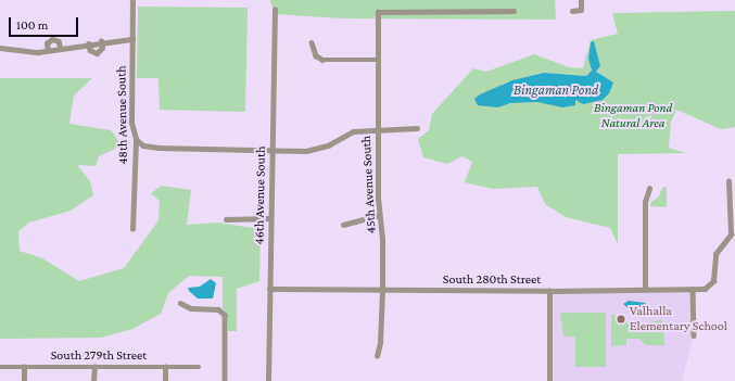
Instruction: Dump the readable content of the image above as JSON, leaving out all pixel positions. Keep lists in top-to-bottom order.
{
  "streets": {
    "street": [
      "48th Avenue South",
      "45th Avenue South",
      "46th Avenue South",
      "South 280th Street",
      "South 279th Street"
    ]
  },
  "crossings": [
    ["45th Avenue South", "South 280th Street"],
    ["46th Avenue South", "South 280th Street"]
  ],
  "water": ["Bingaman Pond"],
  "parks": ["Bingaman Pond Natural Area"],
  "places": ["Valhalla Elementary School"],
  "scale_bar": "100 m"
}
